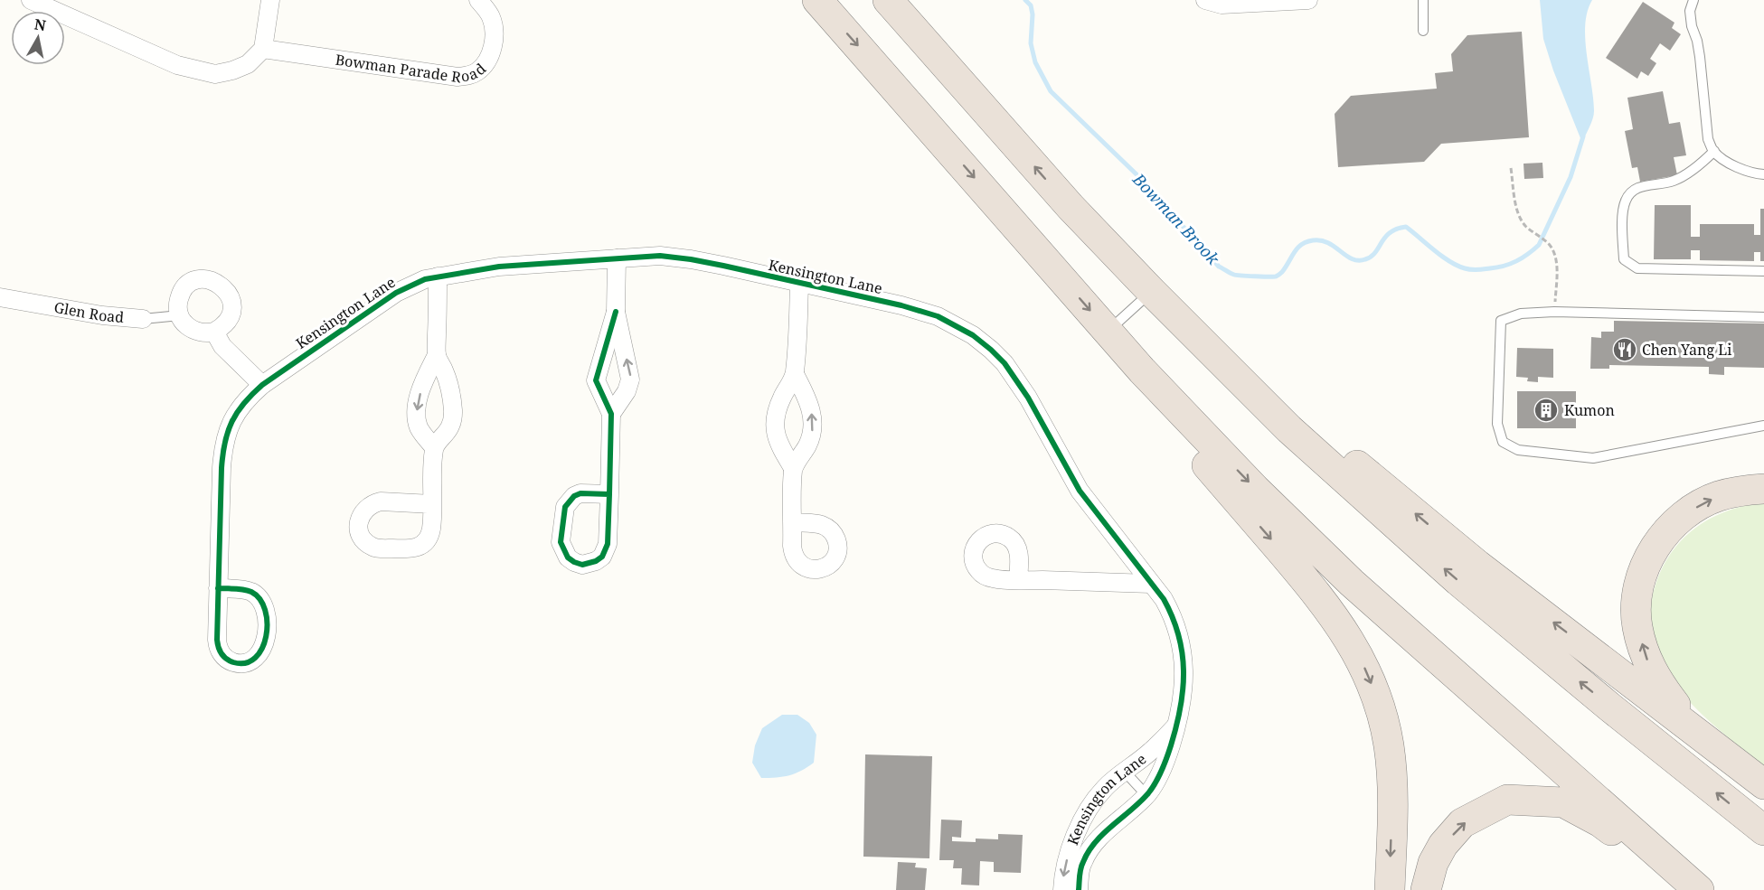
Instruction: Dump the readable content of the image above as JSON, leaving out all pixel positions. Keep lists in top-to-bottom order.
{
  "streets": {
    "street": ["Bowman Parade Road", "Kensington Lane", "Glen Road"]
  },
  "water": ["Bowman Brook"],
  "places": {
    "restaurant": ["Chen Yang Li"],
    "building": ["Kumon"]
  },
  "north": "top"
}
